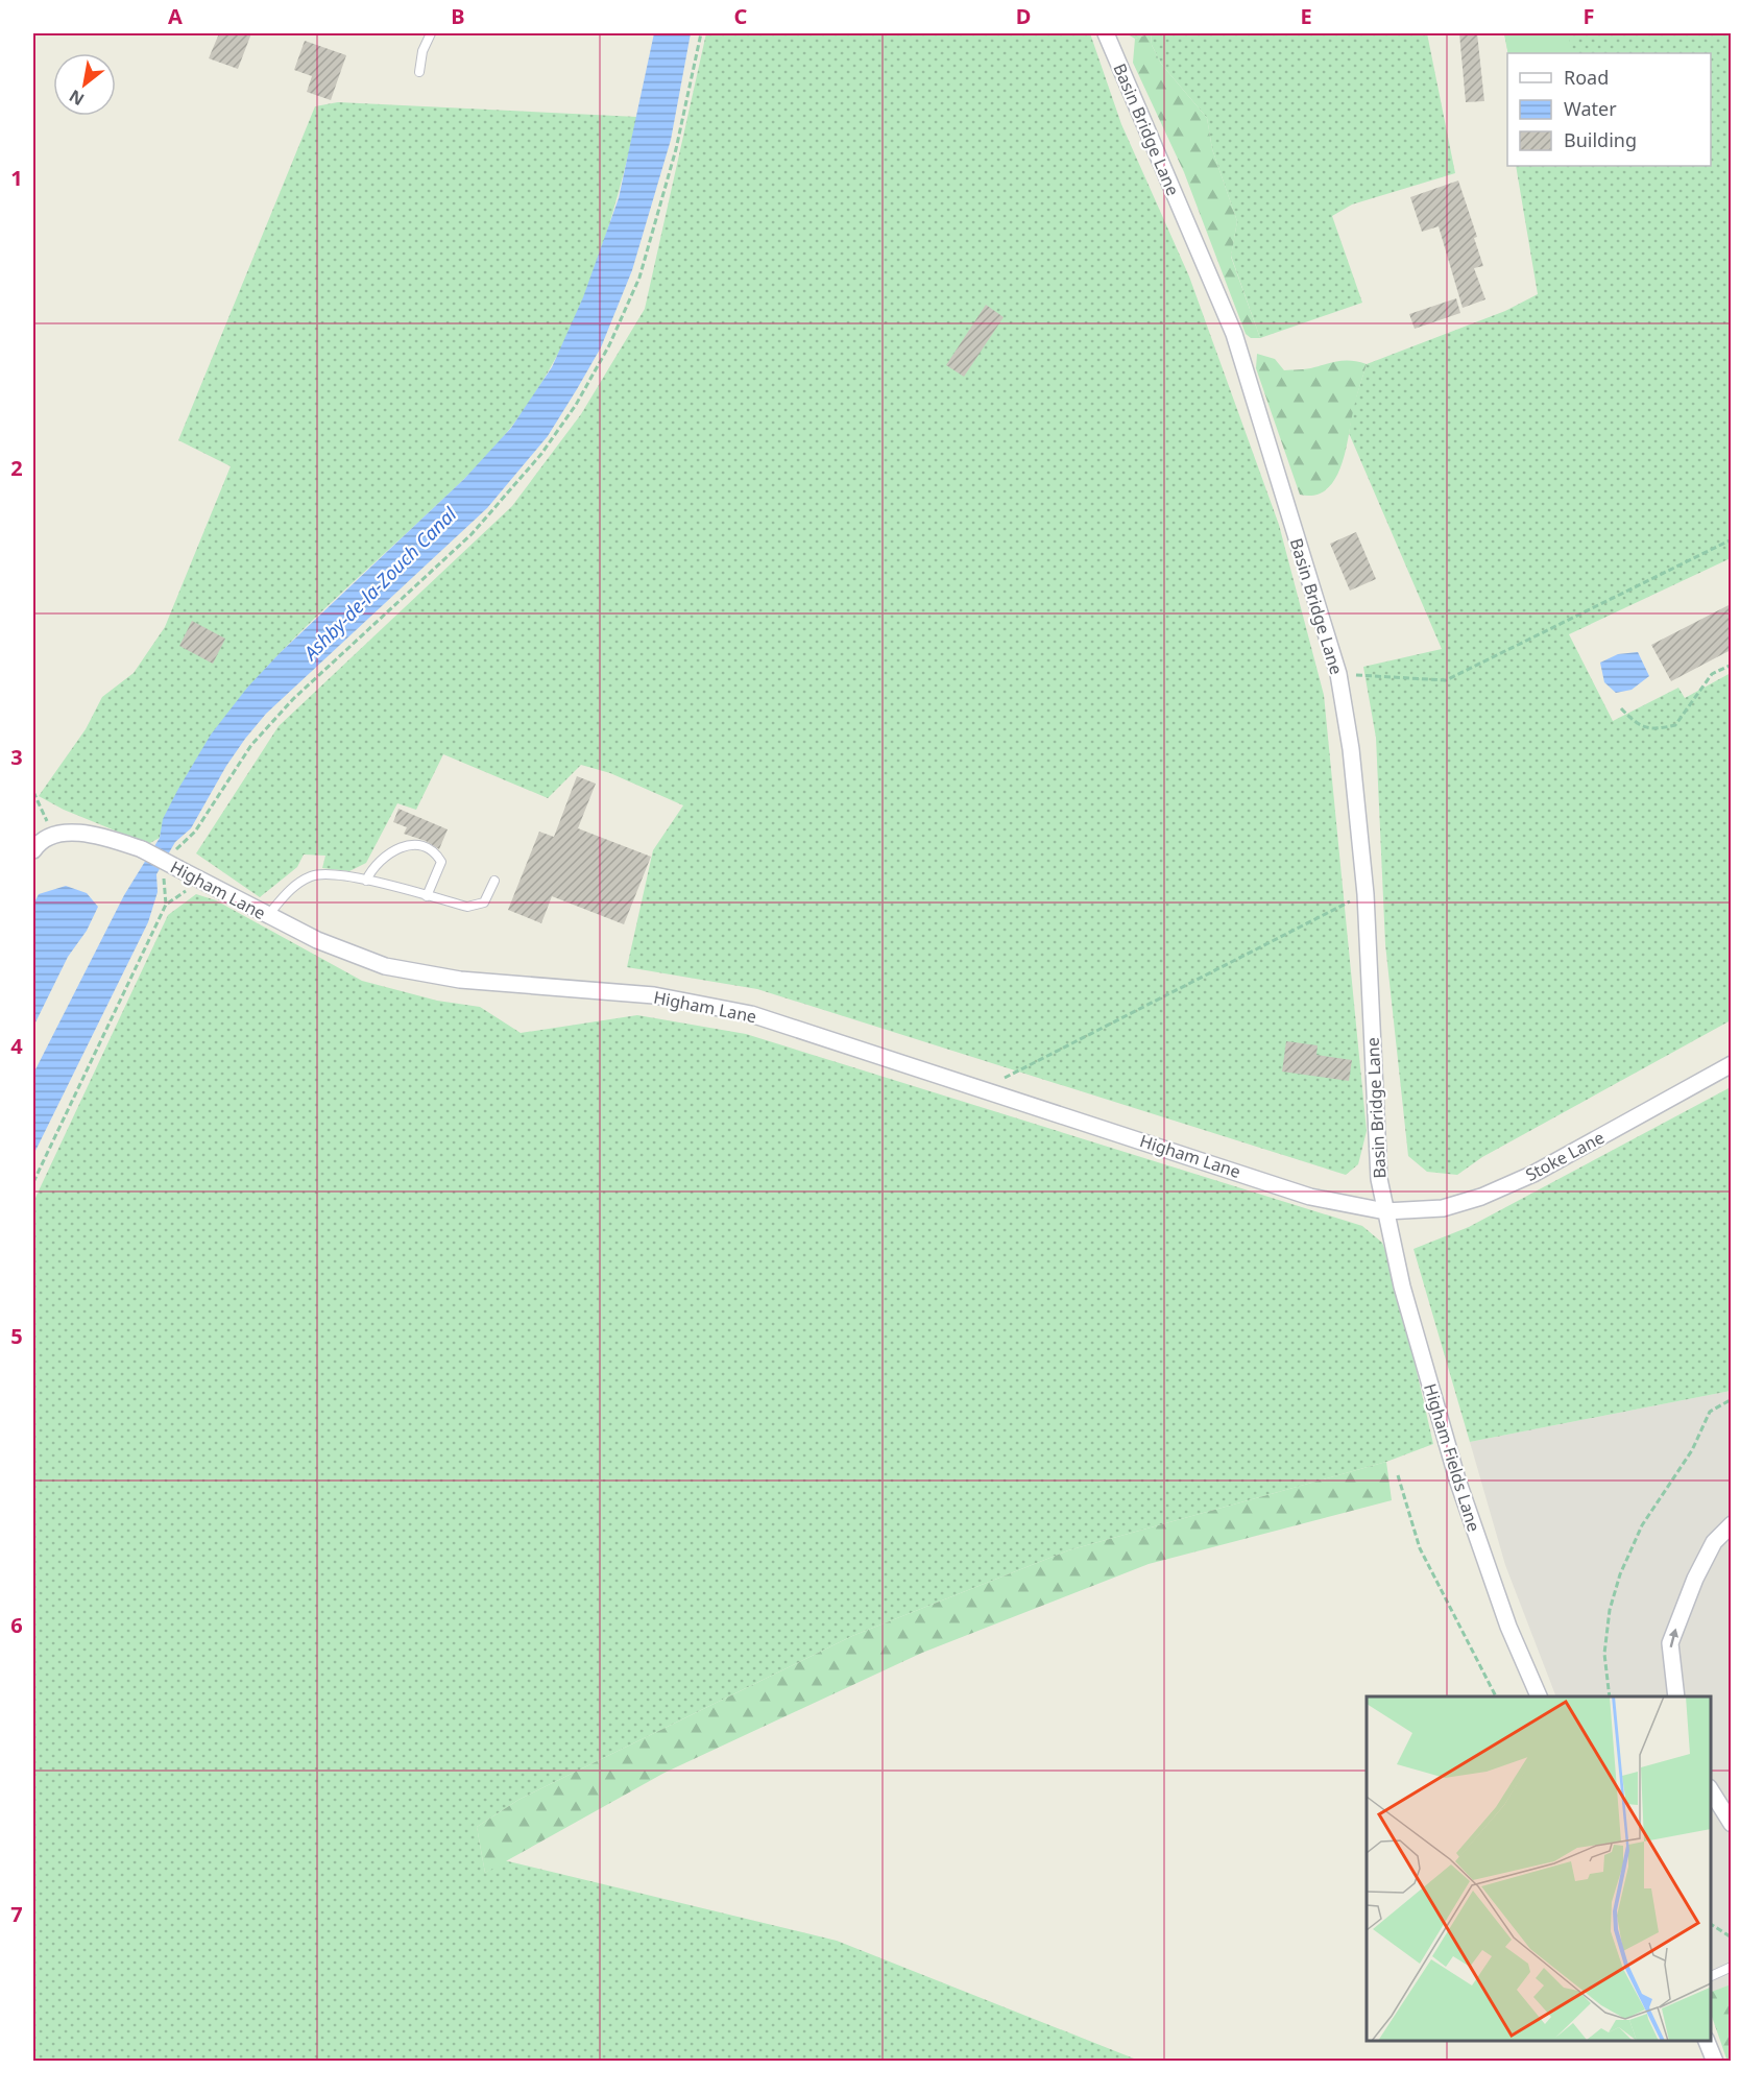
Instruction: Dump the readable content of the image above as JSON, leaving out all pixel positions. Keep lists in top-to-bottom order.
{
  "streets": {
    "street": [
      "Basin Bridge Lane",
      "Higham Lane",
      "Stoke Lane",
      "Higham Fields Lane"
    ]
  },
  "crossings": [
    ["Basin Bridge Lane", "Higham Lane"],
    ["Basin Bridge Lane", "Stoke Lane"],
    ["Basin Bridge Lane", "Higham Fields Lane"],
    ["Higham Lane", "Stoke Lane"],
    ["Higham Lane", "Higham Fields Lane"],
    ["Stoke Lane", "Higham Fields Lane"]
  ],
  "water": ["Ashby-de-la-Zouch Canal"],
  "legend": ["Road", "Water", "Building"],
  "north": "bottom left",
  "grid": {
    "columns": [
      "A",
      "B",
      "C",
      "D",
      "E",
      "F"
    ],
    "rows": [
      "1",
      "2",
      "3",
      "4",
      "5",
      "6",
      "7"
    ]
  }
}
